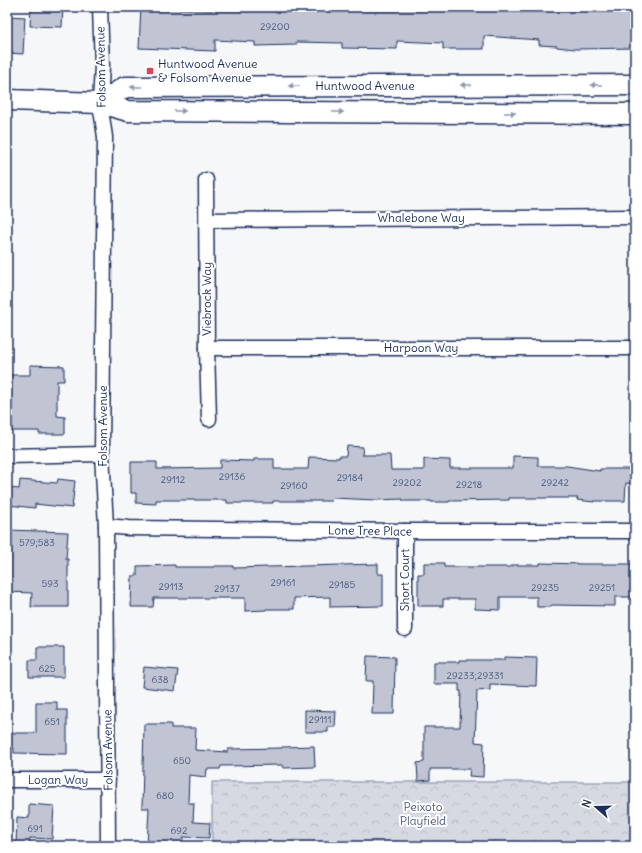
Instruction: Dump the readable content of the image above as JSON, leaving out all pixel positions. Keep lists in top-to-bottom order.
{
  "streets": {
    "street": [
      "Folsom Avenue",
      "Huntwood Avenue",
      "Whalebone Way",
      "Viebrock Way",
      "Harpoon Way",
      "Lone Tree Place",
      "Short Court",
      "Logan Way"
    ]
  },
  "crossings": [
    ["Folsom Avenue", "Huntwood Avenue"],
    ["Folsom Avenue", "Lone Tree Place"],
    ["Folsom Avenue", "Logan Way"],
    ["Whalebone Way", "Viebrock Way"],
    ["Viebrock Way", "Harpoon Way"],
    ["Lone Tree Place", "Short Court"]
  ],
  "parks": ["Peixoto Playfield"],
  "places": {
    "transit": ["Huntwood Avenue & Folsom Avenue"]
  },
  "house_numbers": [
    "29200",
    "29136",
    "29184",
    "29112",
    "29202",
    "29242",
    "29218",
    "29160",
    "579;583",
    "29161",
    "593",
    "29185",
    "29113",
    "29235",
    "29251",
    "29137",
    "625",
    "29233;29331",
    "638",
    "29111",
    "651",
    "650",
    "680",
    "691",
    "692"
  ],
  "north": "left"
}
